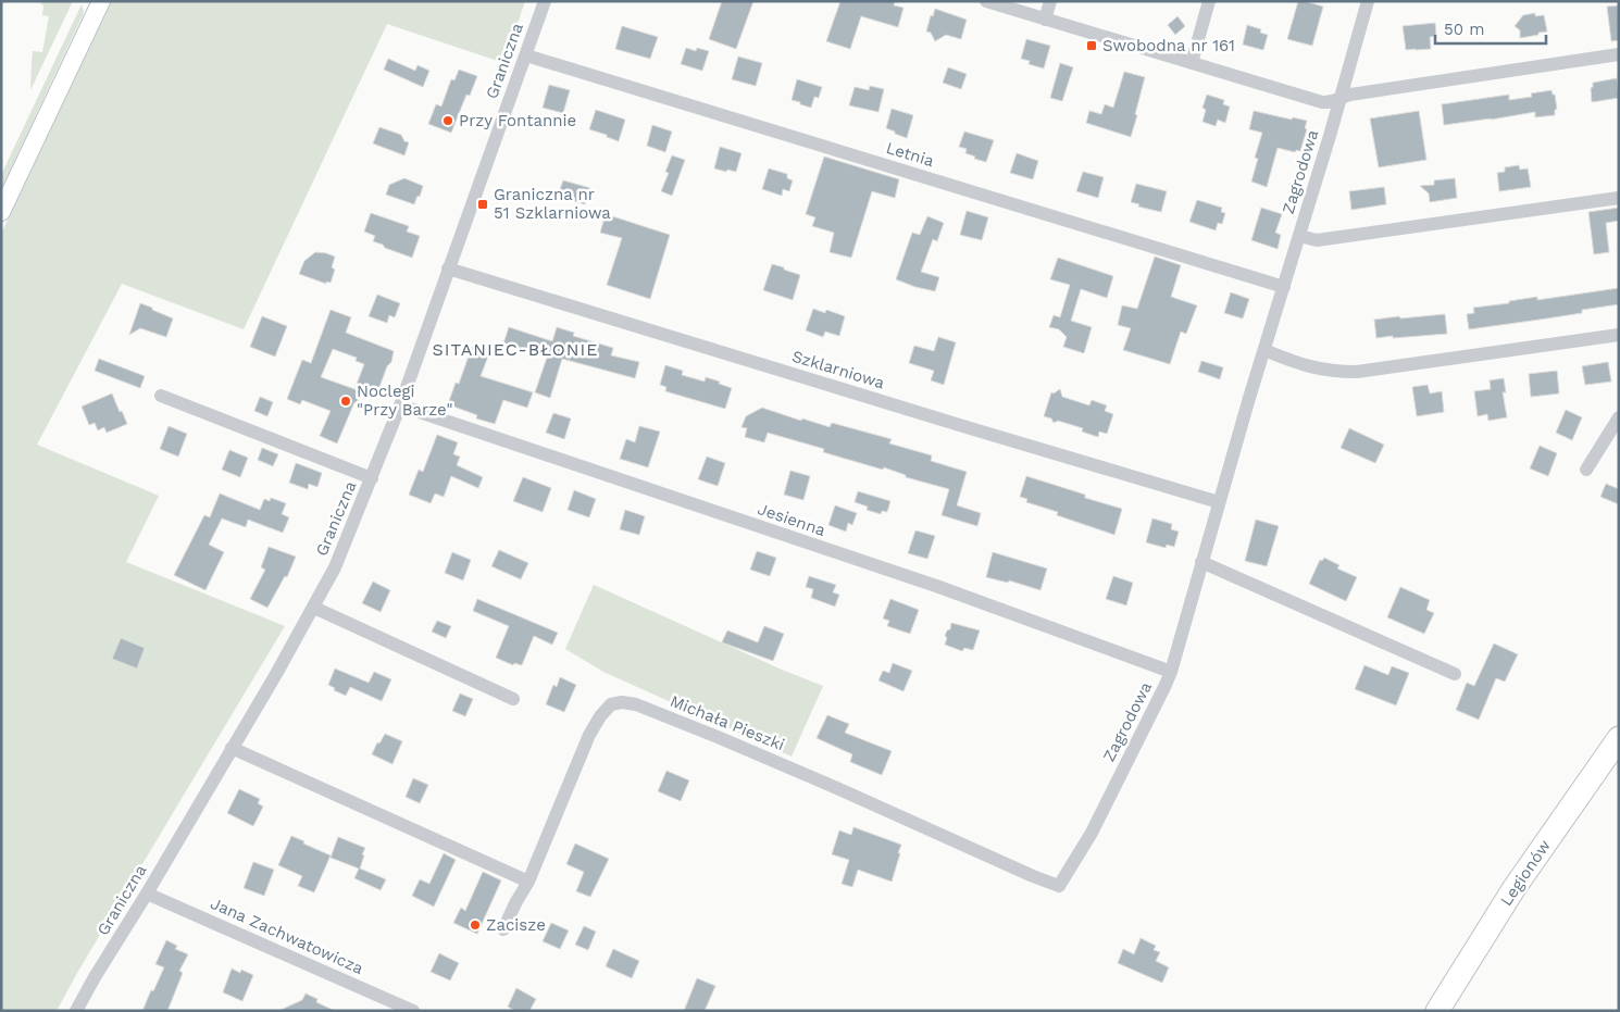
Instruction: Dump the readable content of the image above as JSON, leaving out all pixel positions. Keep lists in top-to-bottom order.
{
  "streets": {
    "highway": ["Legionów"],
    "street": [
      "Graniczna",
      "Letnia",
      "Zagrodowa",
      "Szklarniowa",
      "Jesienna",
      "Michała Pieszki",
      "Jana Zachwatowicza"
    ]
  },
  "crossings": [
    ["Graniczna", "Letnia"],
    ["Graniczna", "Szklarniowa"],
    ["Graniczna", "Jesienna"],
    ["Graniczna", "Jana Zachwatowicza"],
    ["Letnia", "Zagrodowa"],
    ["Zagrodowa", "Szklarniowa"],
    ["Zagrodowa", "Jesienna"],
    ["Zagrodowa", "Michała Pieszki"]
  ],
  "districts": ["SITANIEC-BŁONIE"],
  "places": {
    "transit": ["Swobodna nr 161", "Graniczna nr 51 Szklarniowa"],
    "other": ["Przy Fontannie", "Noclegi \"Przy Barze\"", "Zacisze"]
  },
  "scale_bar": "50 m"
}
